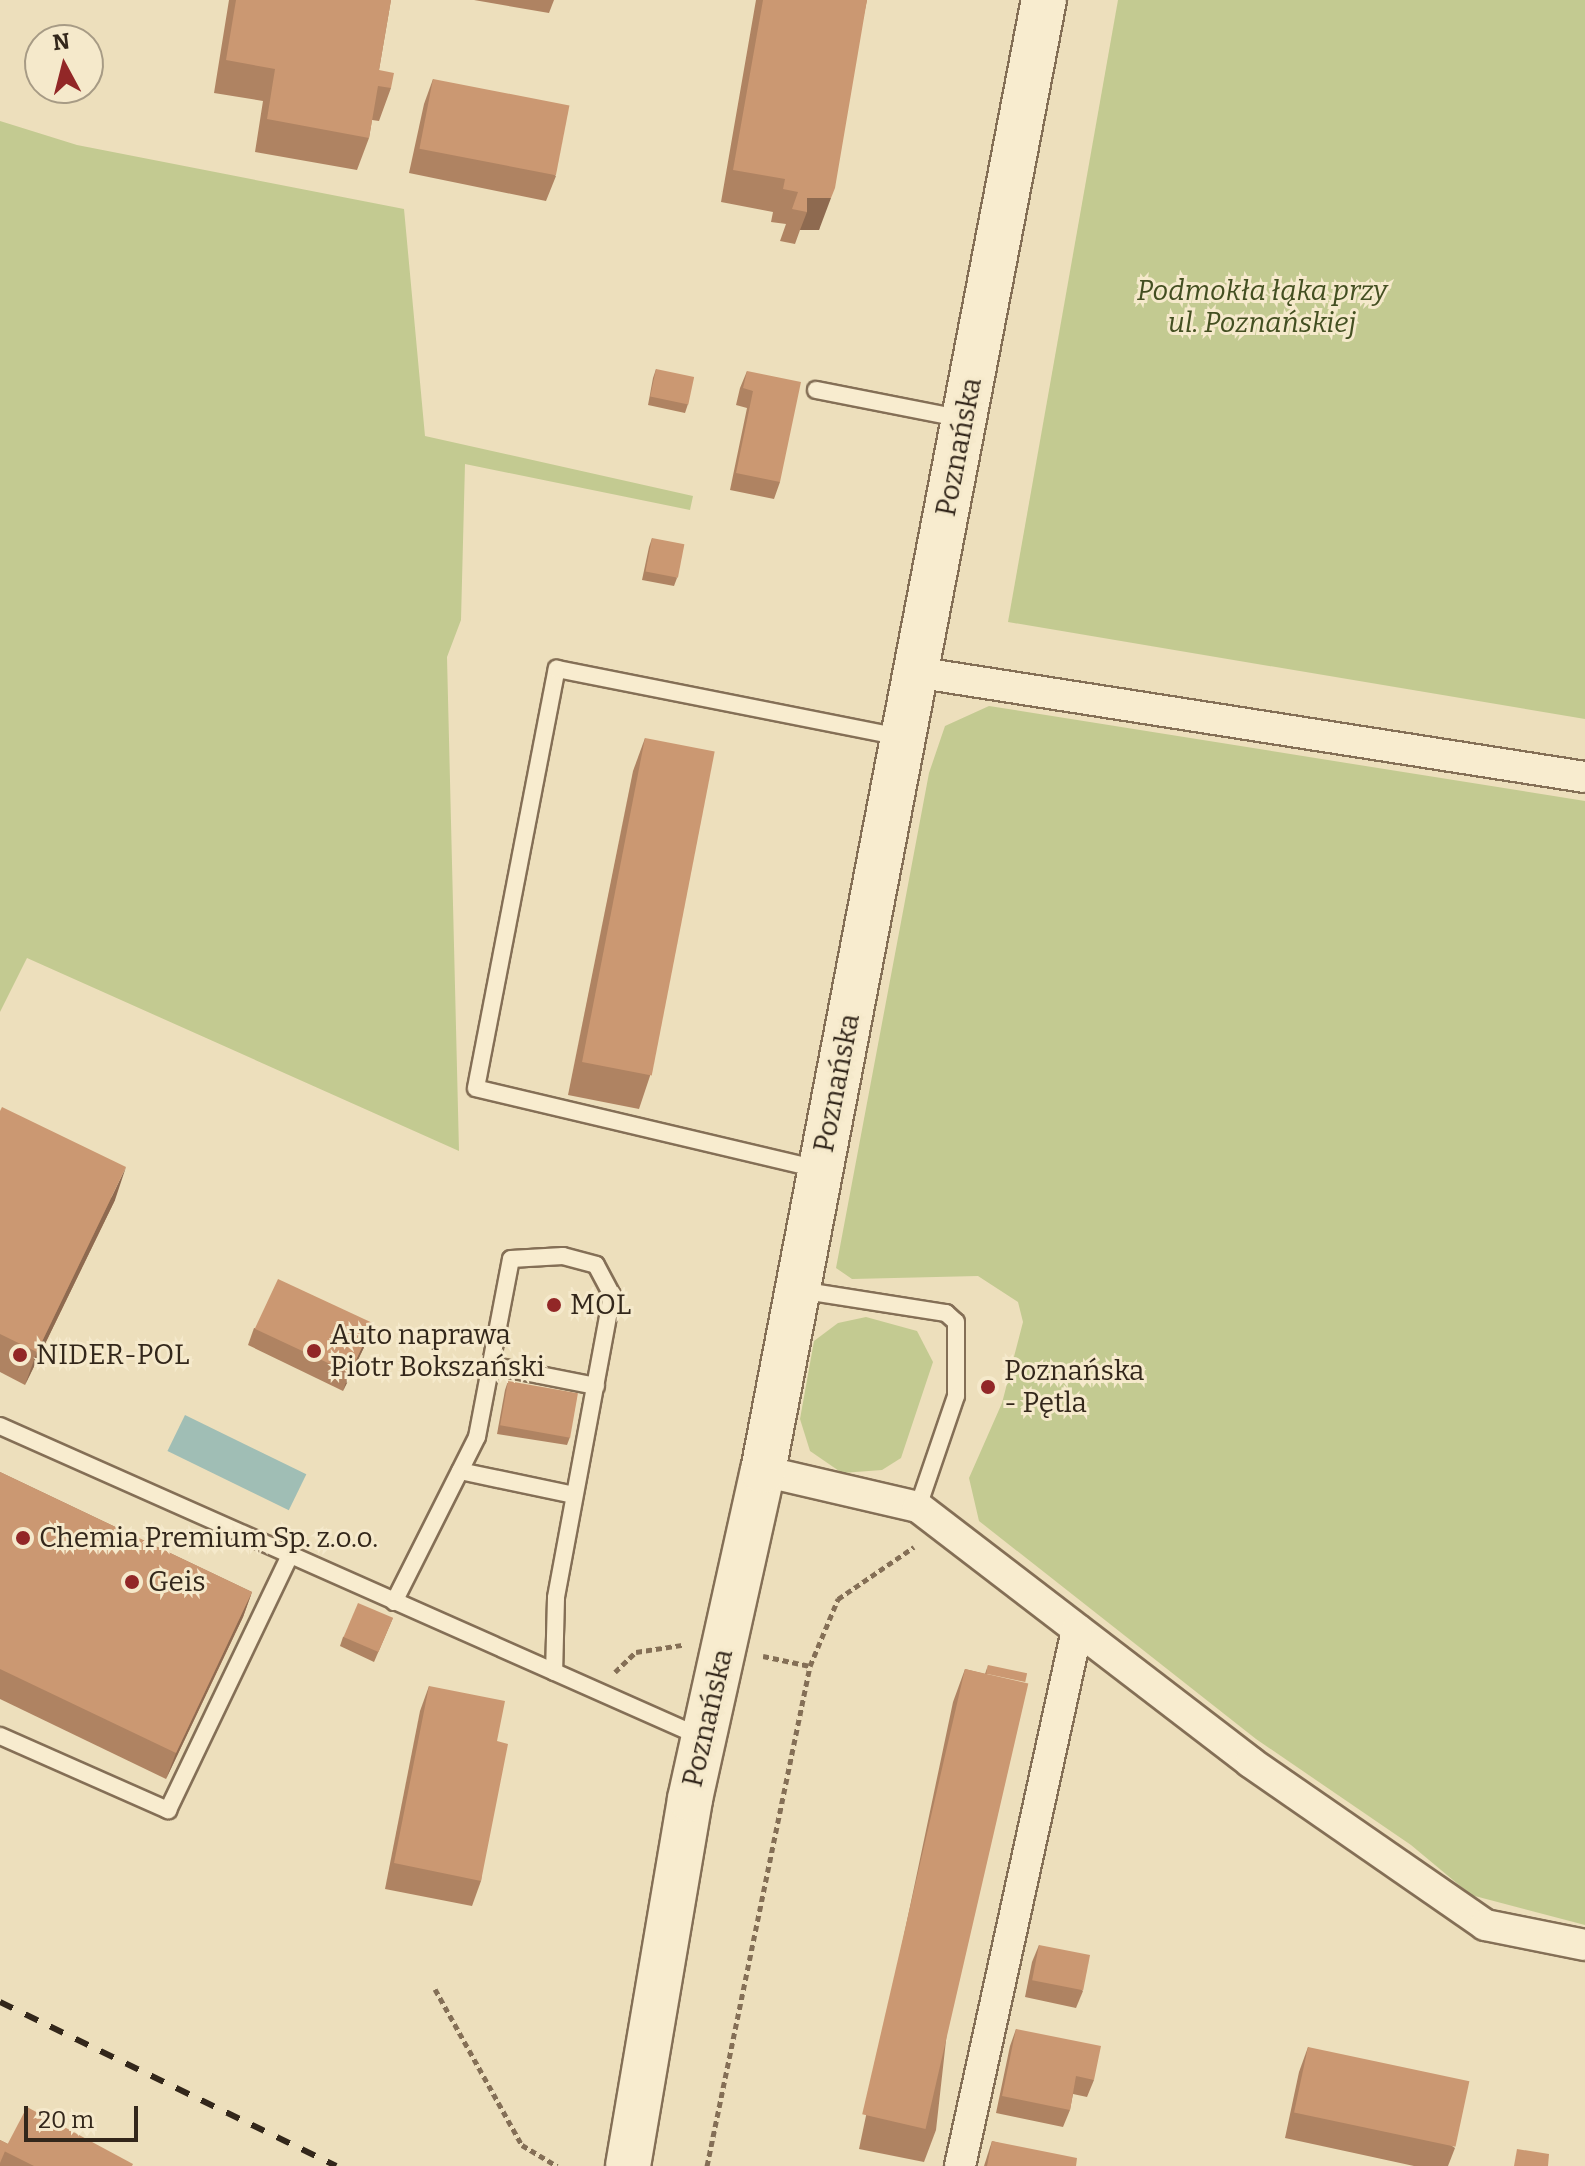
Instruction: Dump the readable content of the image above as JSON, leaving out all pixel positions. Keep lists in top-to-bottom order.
{
  "streets": {
    "main road": ["Poznańska"]
  },
  "parks": ["Podmokła łąka przy ul. Poznańskiej"],
  "places": [
    "MOL",
    "Auto naprawa Piotr Bokszański",
    "NIDER-POL",
    "Poznańska - Pętla",
    "Chemia Premium Sp. z.o.o.",
    "Geis"
  ],
  "scale_bar": "20 m",
  "north": "top"
}
